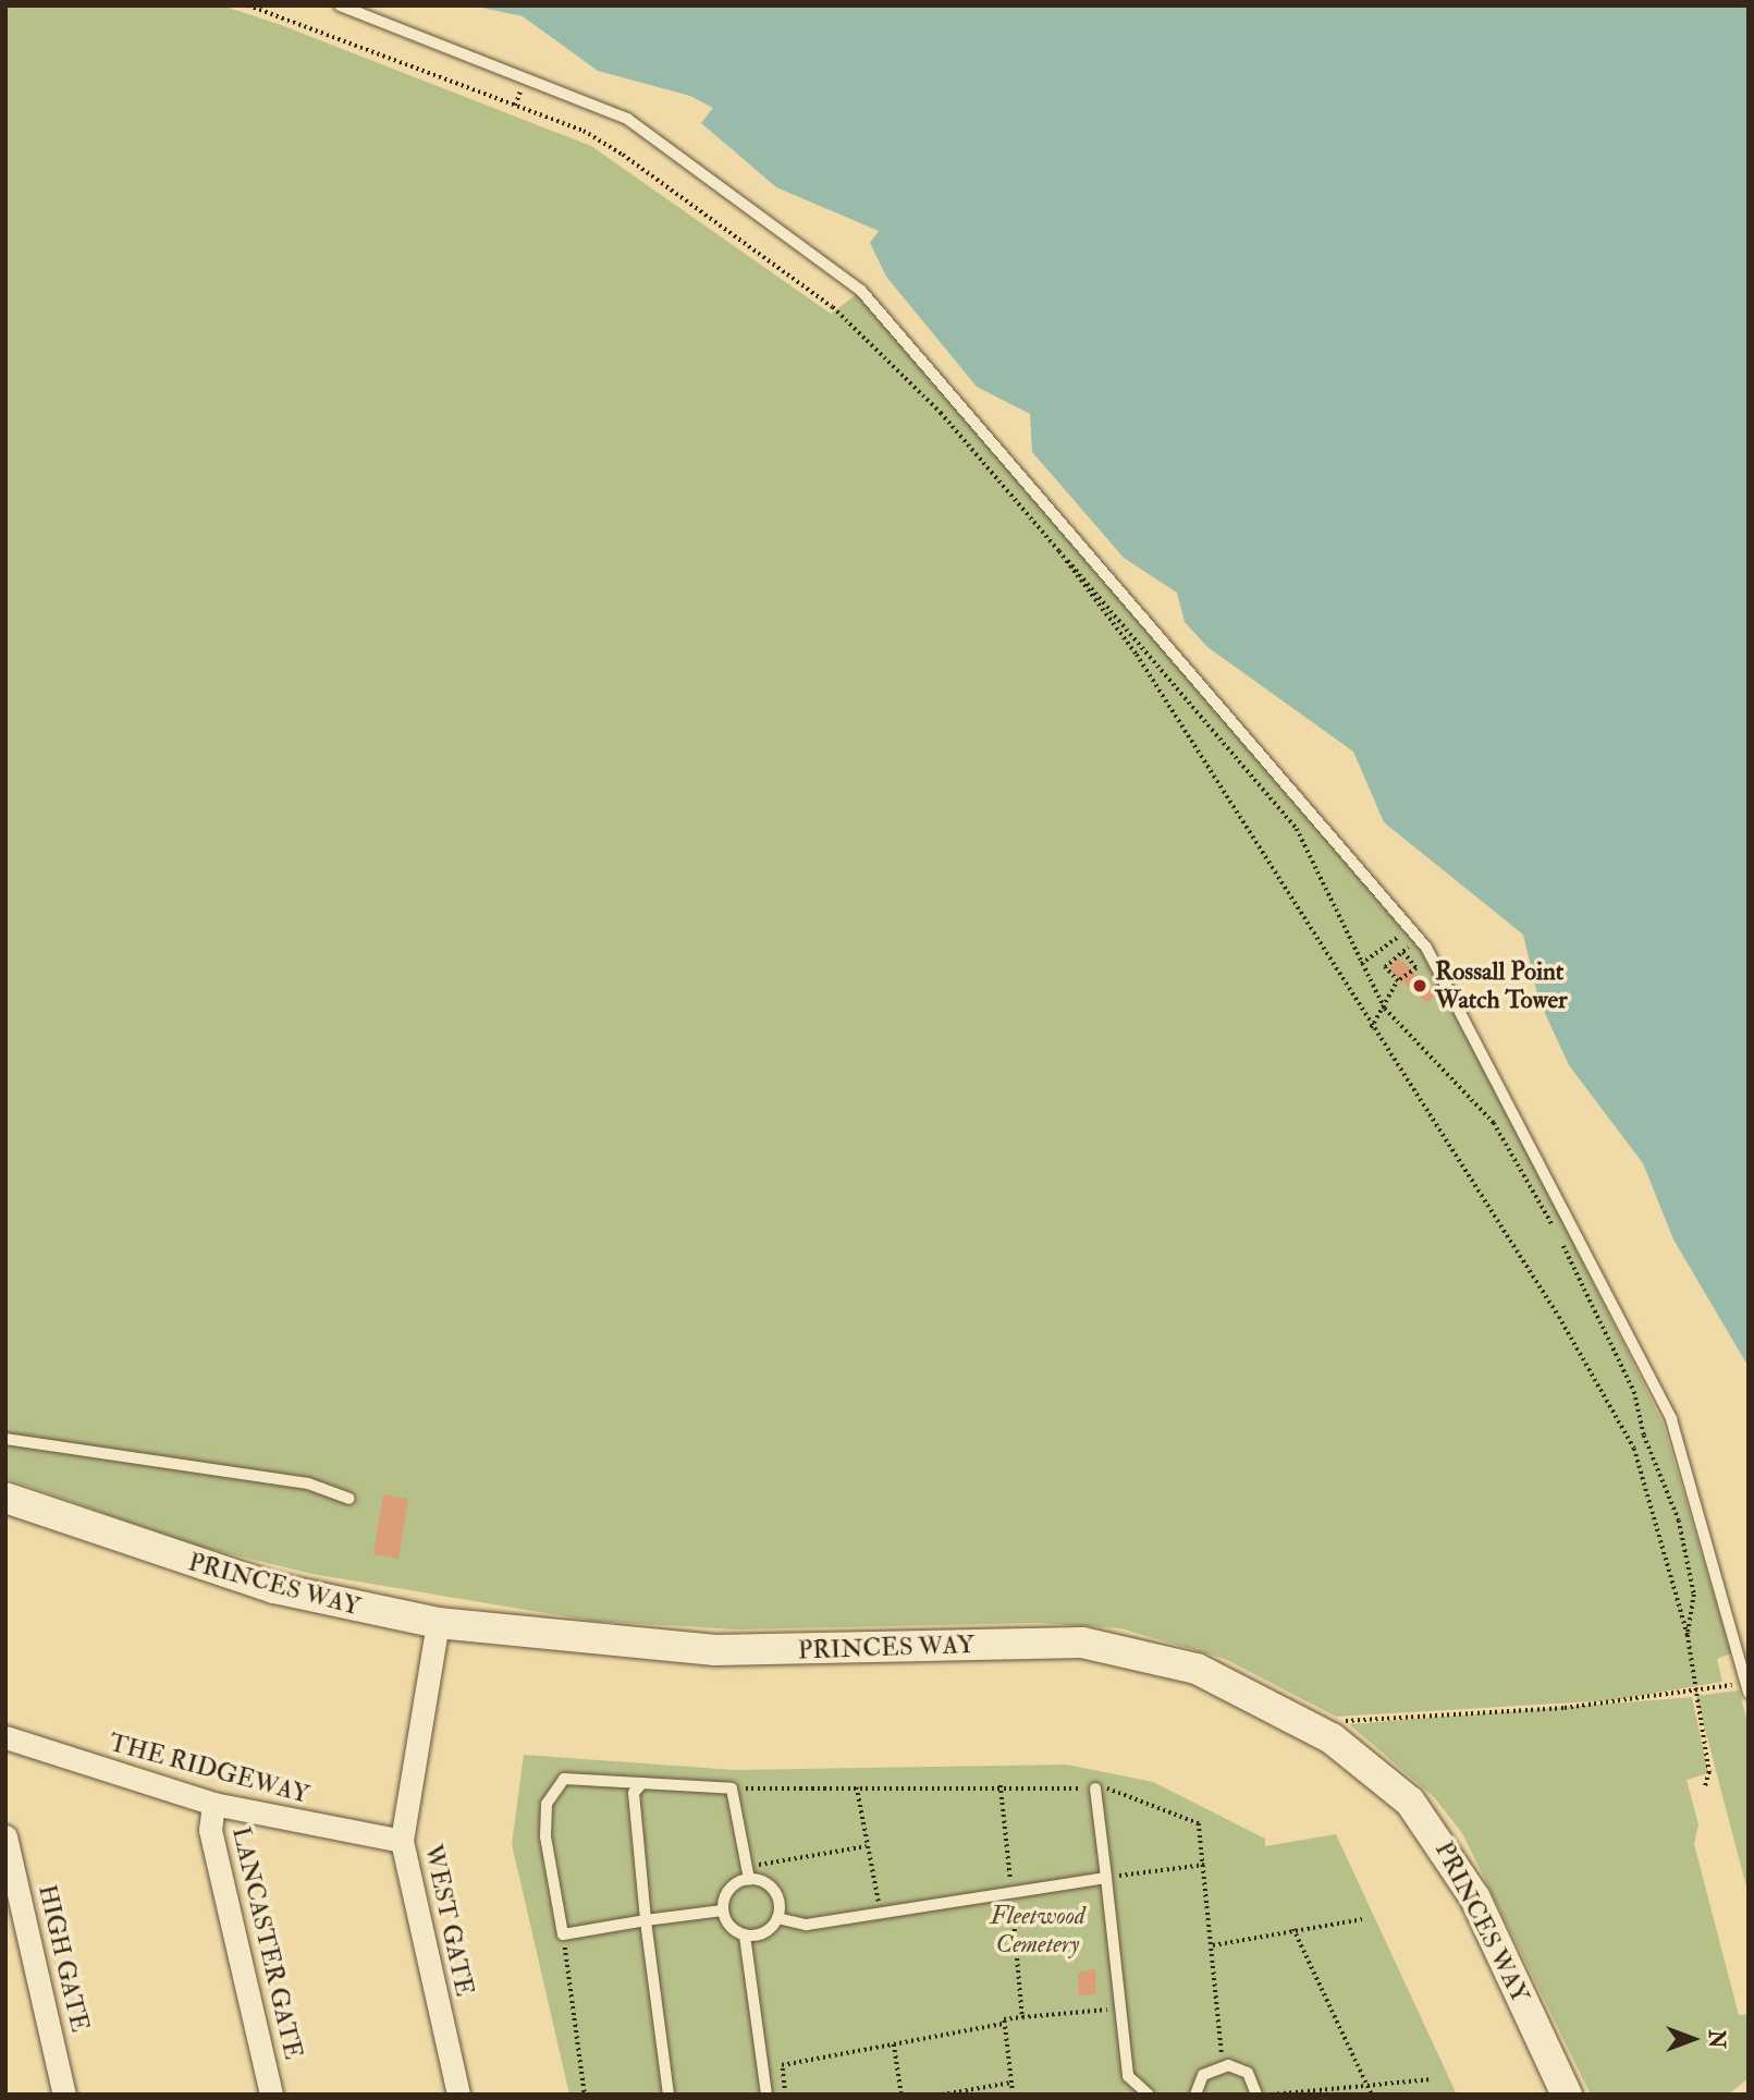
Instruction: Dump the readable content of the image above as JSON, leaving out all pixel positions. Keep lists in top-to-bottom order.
{
  "streets": {
    "street": [
      "PRINCES WAY",
      "THE RIDGEWAY",
      "WEST GATE",
      "LANCASTER GATE",
      "HIGH GATE"
    ]
  },
  "crossings": [
    ["PRINCES WAY", "WEST GATE"],
    ["THE RIDGEWAY", "WEST GATE"],
    ["THE RIDGEWAY", "LANCASTER GATE"]
  ],
  "parks": ["Fleetwood Cemetery"],
  "places": ["Rossall Point Watch Tower"],
  "north": "right"
}
